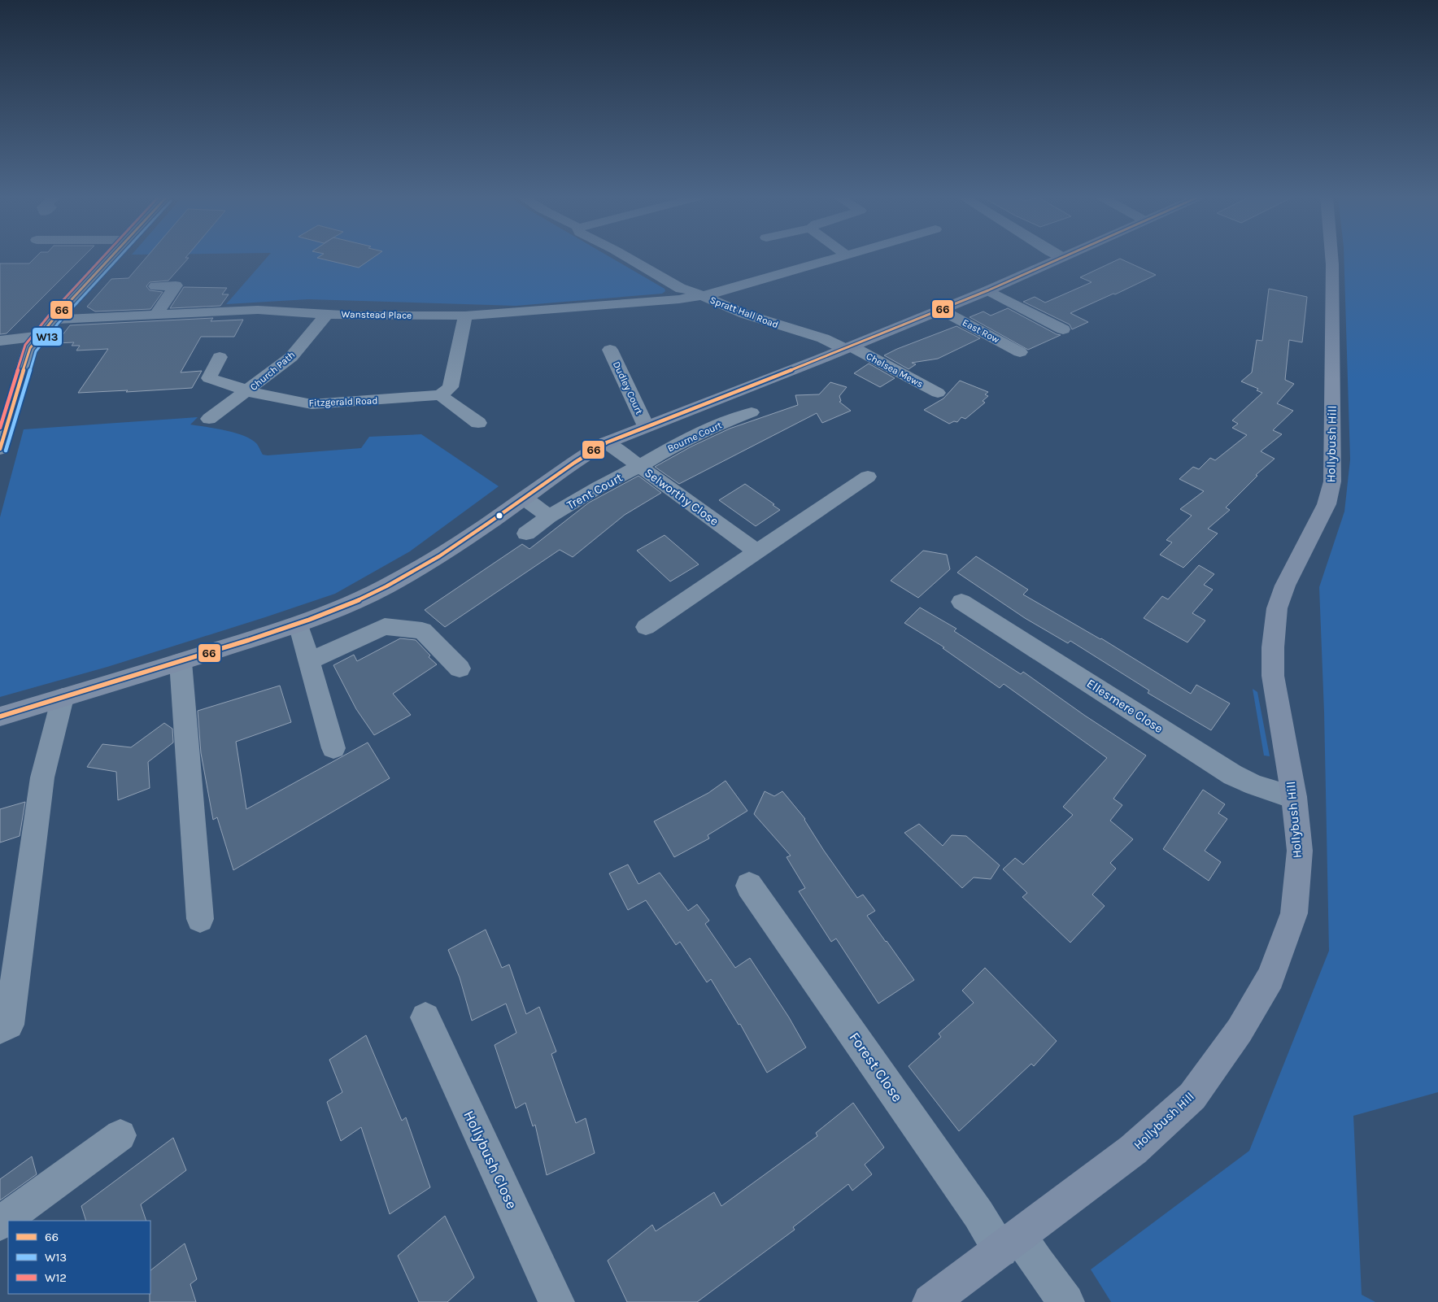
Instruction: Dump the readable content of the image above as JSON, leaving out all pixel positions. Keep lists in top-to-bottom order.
{
  "streets": {
    "main road": ["Hollybush Hill"],
    "street": [
      "Spratt Hall Road",
      "Wanstead Place",
      "East Row",
      "Chelsea Mews",
      "Church Path",
      "Dudley Court",
      "Fitzgerald Road",
      "Bourne Court",
      "Trent Court",
      "Selworthy Close",
      "Ellesmere Close",
      "Forest Close",
      "Hollybush Close"
    ]
  },
  "crossings": [
    ["Spratt Hall Road", "Wanstead Place"],
    ["Spratt Hall Road", "Chelsea Mews"],
    ["Wanstead Place", "Church Path"],
    ["Church Path", "Fitzgerald Road"],
    ["Bourne Court", "Trent Court"],
    ["Bourne Court", "Selworthy Close"],
    ["Hollybush Hill", "Ellesmere Close"],
    ["Hollybush Hill", "Forest Close"],
    ["Trent Court", "Selworthy Close"]
  ],
  "lines": ["transit line 66", "transit line W13", "transit line W12"],
  "legend": ["66", "W13", "W12"]
}
